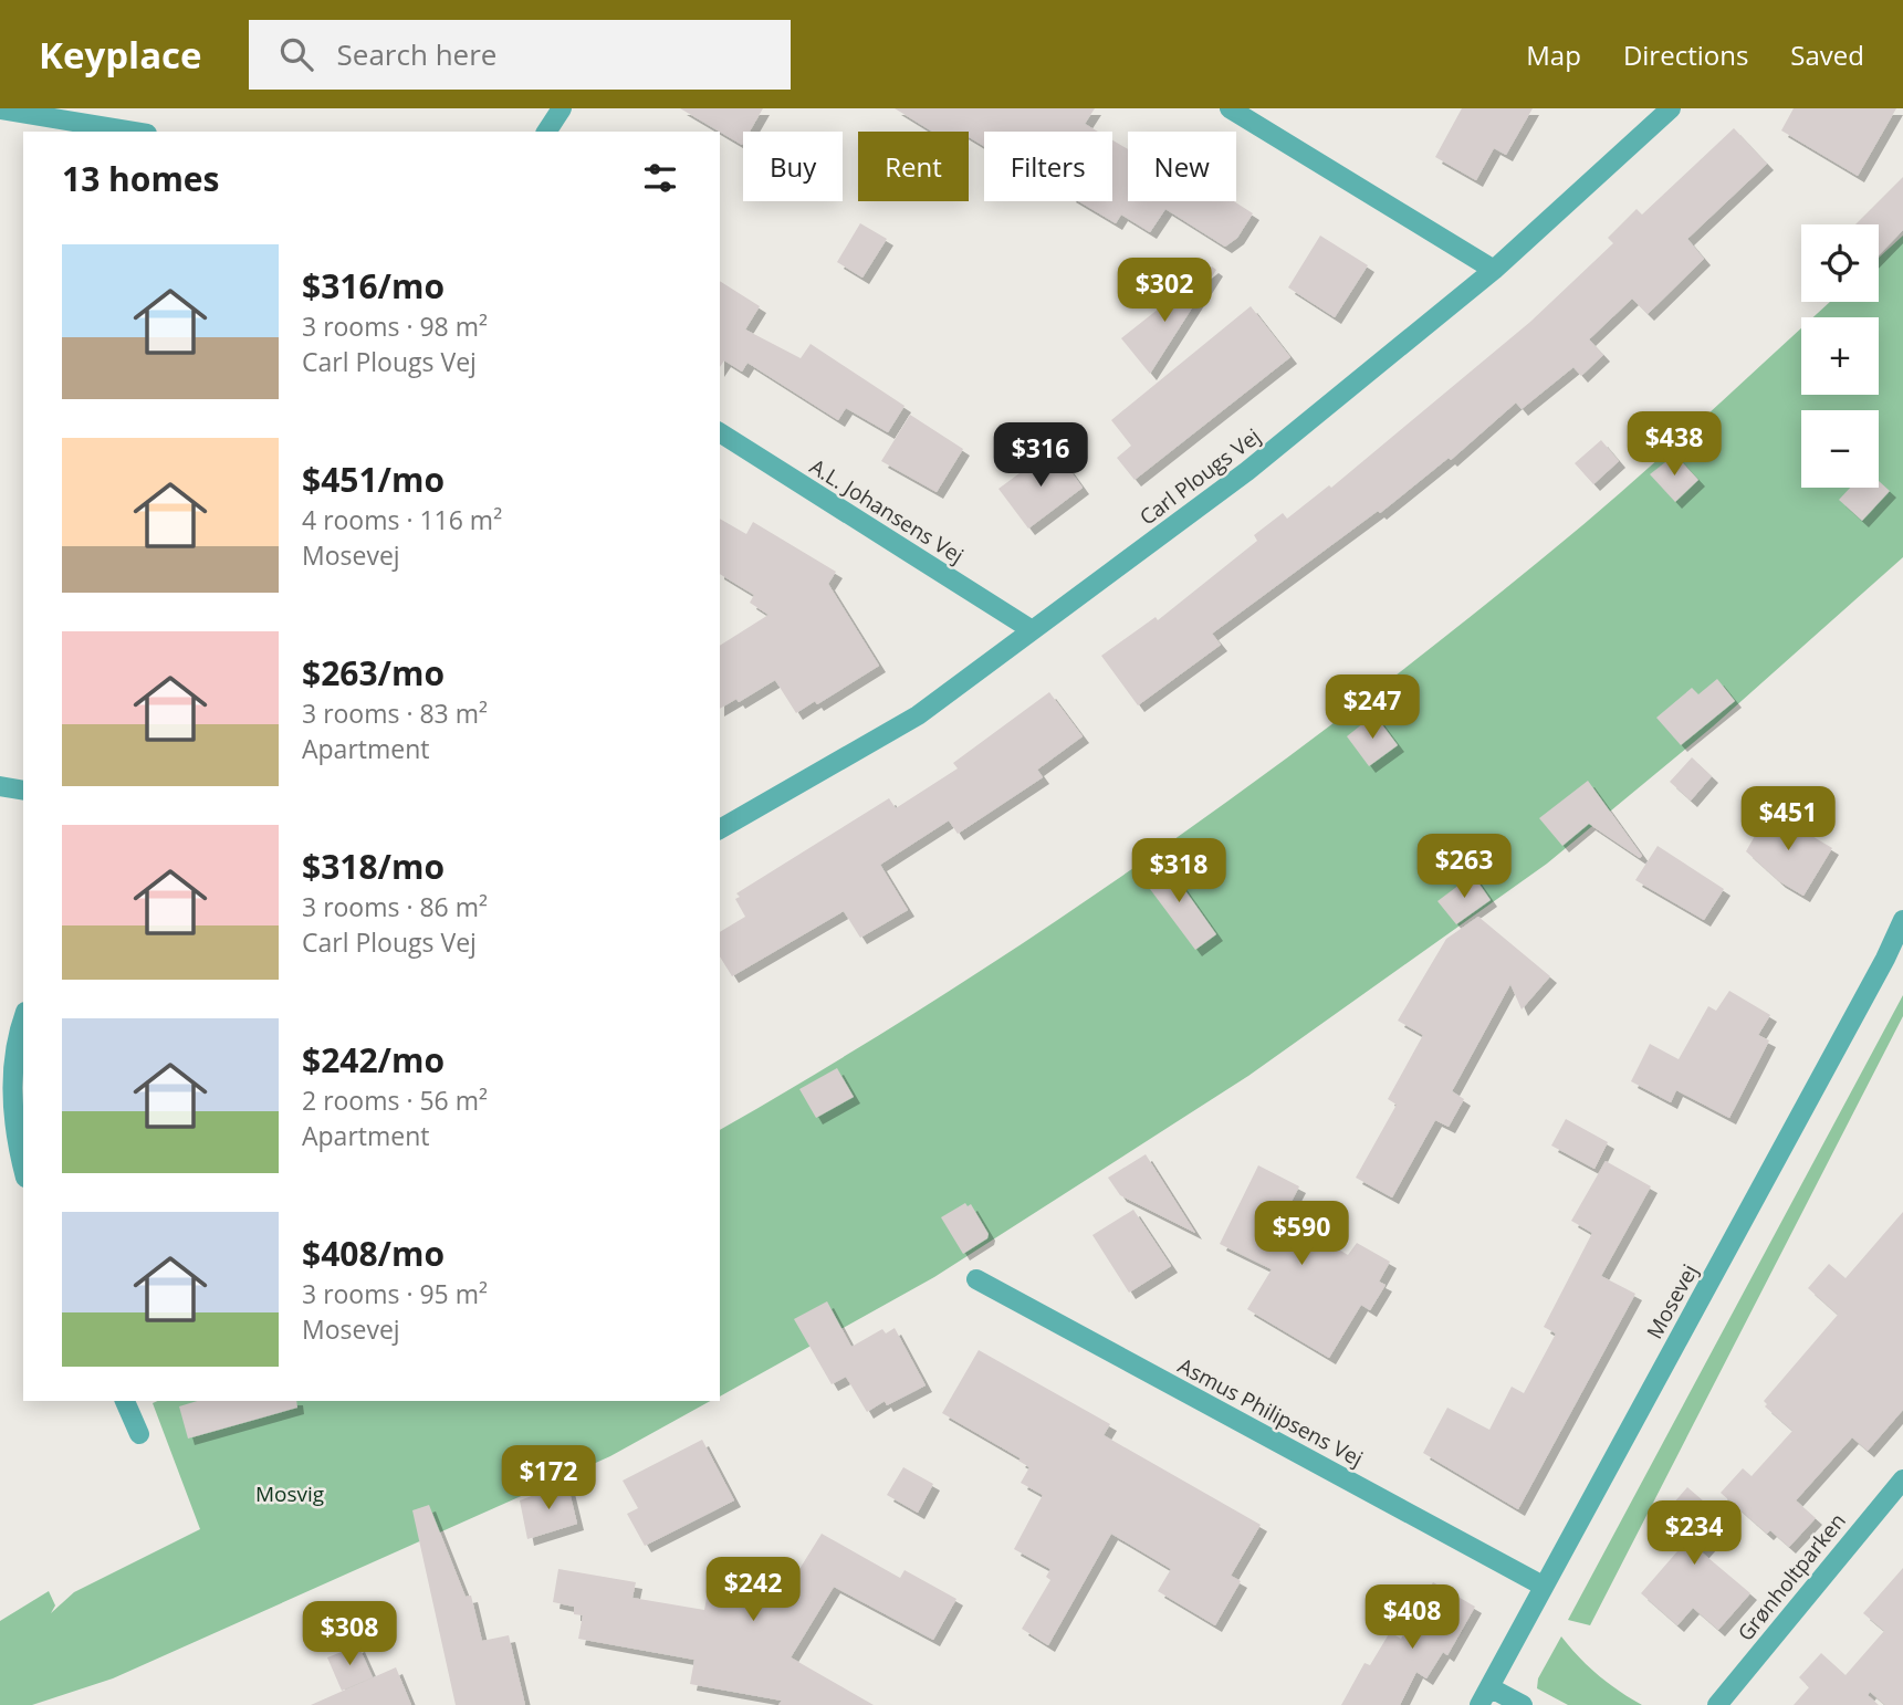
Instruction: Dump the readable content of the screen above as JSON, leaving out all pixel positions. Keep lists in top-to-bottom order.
{
  "streets": {
    "street": [
      "Carl Plougs Vej",
      "A.L. Johansens Vej",
      "Mosevej",
      "Asmus Philipsens Vej",
      "Grønholtparken"
    ]
  },
  "crossings": [
    ["Carl Plougs Vej", "A.L. Johansens Vej"],
    ["Mosevej", "Asmus Philipsens Vej"]
  ],
  "parks": ["Mosvig"],
  "page": {
    "header": "Keyplace",
    "search": "Search here",
    "nav": ["Map", "Directions", "Saved"],
    "chip": [
      "Buy",
      "Rent",
      "Filters",
      "New"
    ],
    "heading": "13 homes",
    "map_buttons": ["+", "−"],
    "list": [
      {
        "name": "$316/mo",
        "note": "3 rooms · 98 m² · Carl Plougs Vej"
      },
      {
        "name": "$451/mo",
        "note": "4 rooms · 116 m² · Mosevej"
      },
      {
        "name": "$263/mo",
        "note": "3 rooms · 83 m² · Apartment"
      },
      {
        "name": "$318/mo",
        "note": "3 rooms · 86 m² · Carl Plougs Vej"
      },
      {
        "name": "$242/mo",
        "note": "2 rooms · 56 m² · Apartment"
      },
      {
        "name": "$408/mo",
        "note": "3 rooms · 95 m² · Mosevej"
      }
    ],
    "price": [
      "$302",
      "$438",
      "$316",
      "$247",
      "$451",
      "$263",
      "$318",
      "$590",
      "$172",
      "$234",
      "$242",
      "$408",
      "$308"
    ]
  }
}
